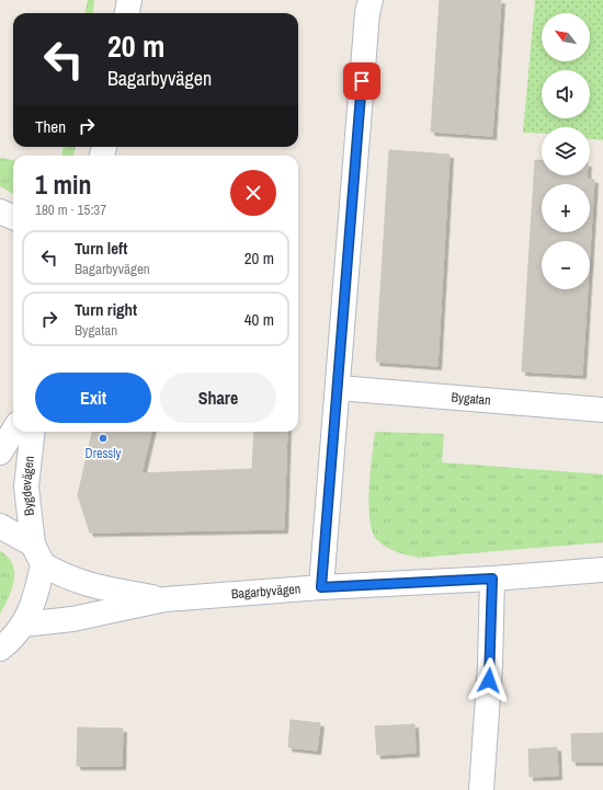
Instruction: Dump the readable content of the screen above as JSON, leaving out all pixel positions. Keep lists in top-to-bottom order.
{
  "streets": {
    "street": ["Bygatan", "Bygdevägen", "Bagarbyvägen"]
  },
  "crossings": [
    ["Bygdevägen", "Bagarbyvägen"]
  ],
  "places": ["Dressly"],
  "north": "top left",
  "page": {
    "map_buttons": ["+", "−"],
    "turn": ["20 m", "Bagarbyvägen"],
    "then": "Then",
    "heading": ["1 min", "180 m · 15:37"],
    "list": [
      {
        "name": "Turn left",
        "note": "Bagarbyvägen",
        "value": "20 m"
      },
      {
        "name": "Turn right",
        "note": "Bygatan",
        "value": "40 m"
      }
    ],
    "buttons": ["Exit", "Share"]
  }
}
